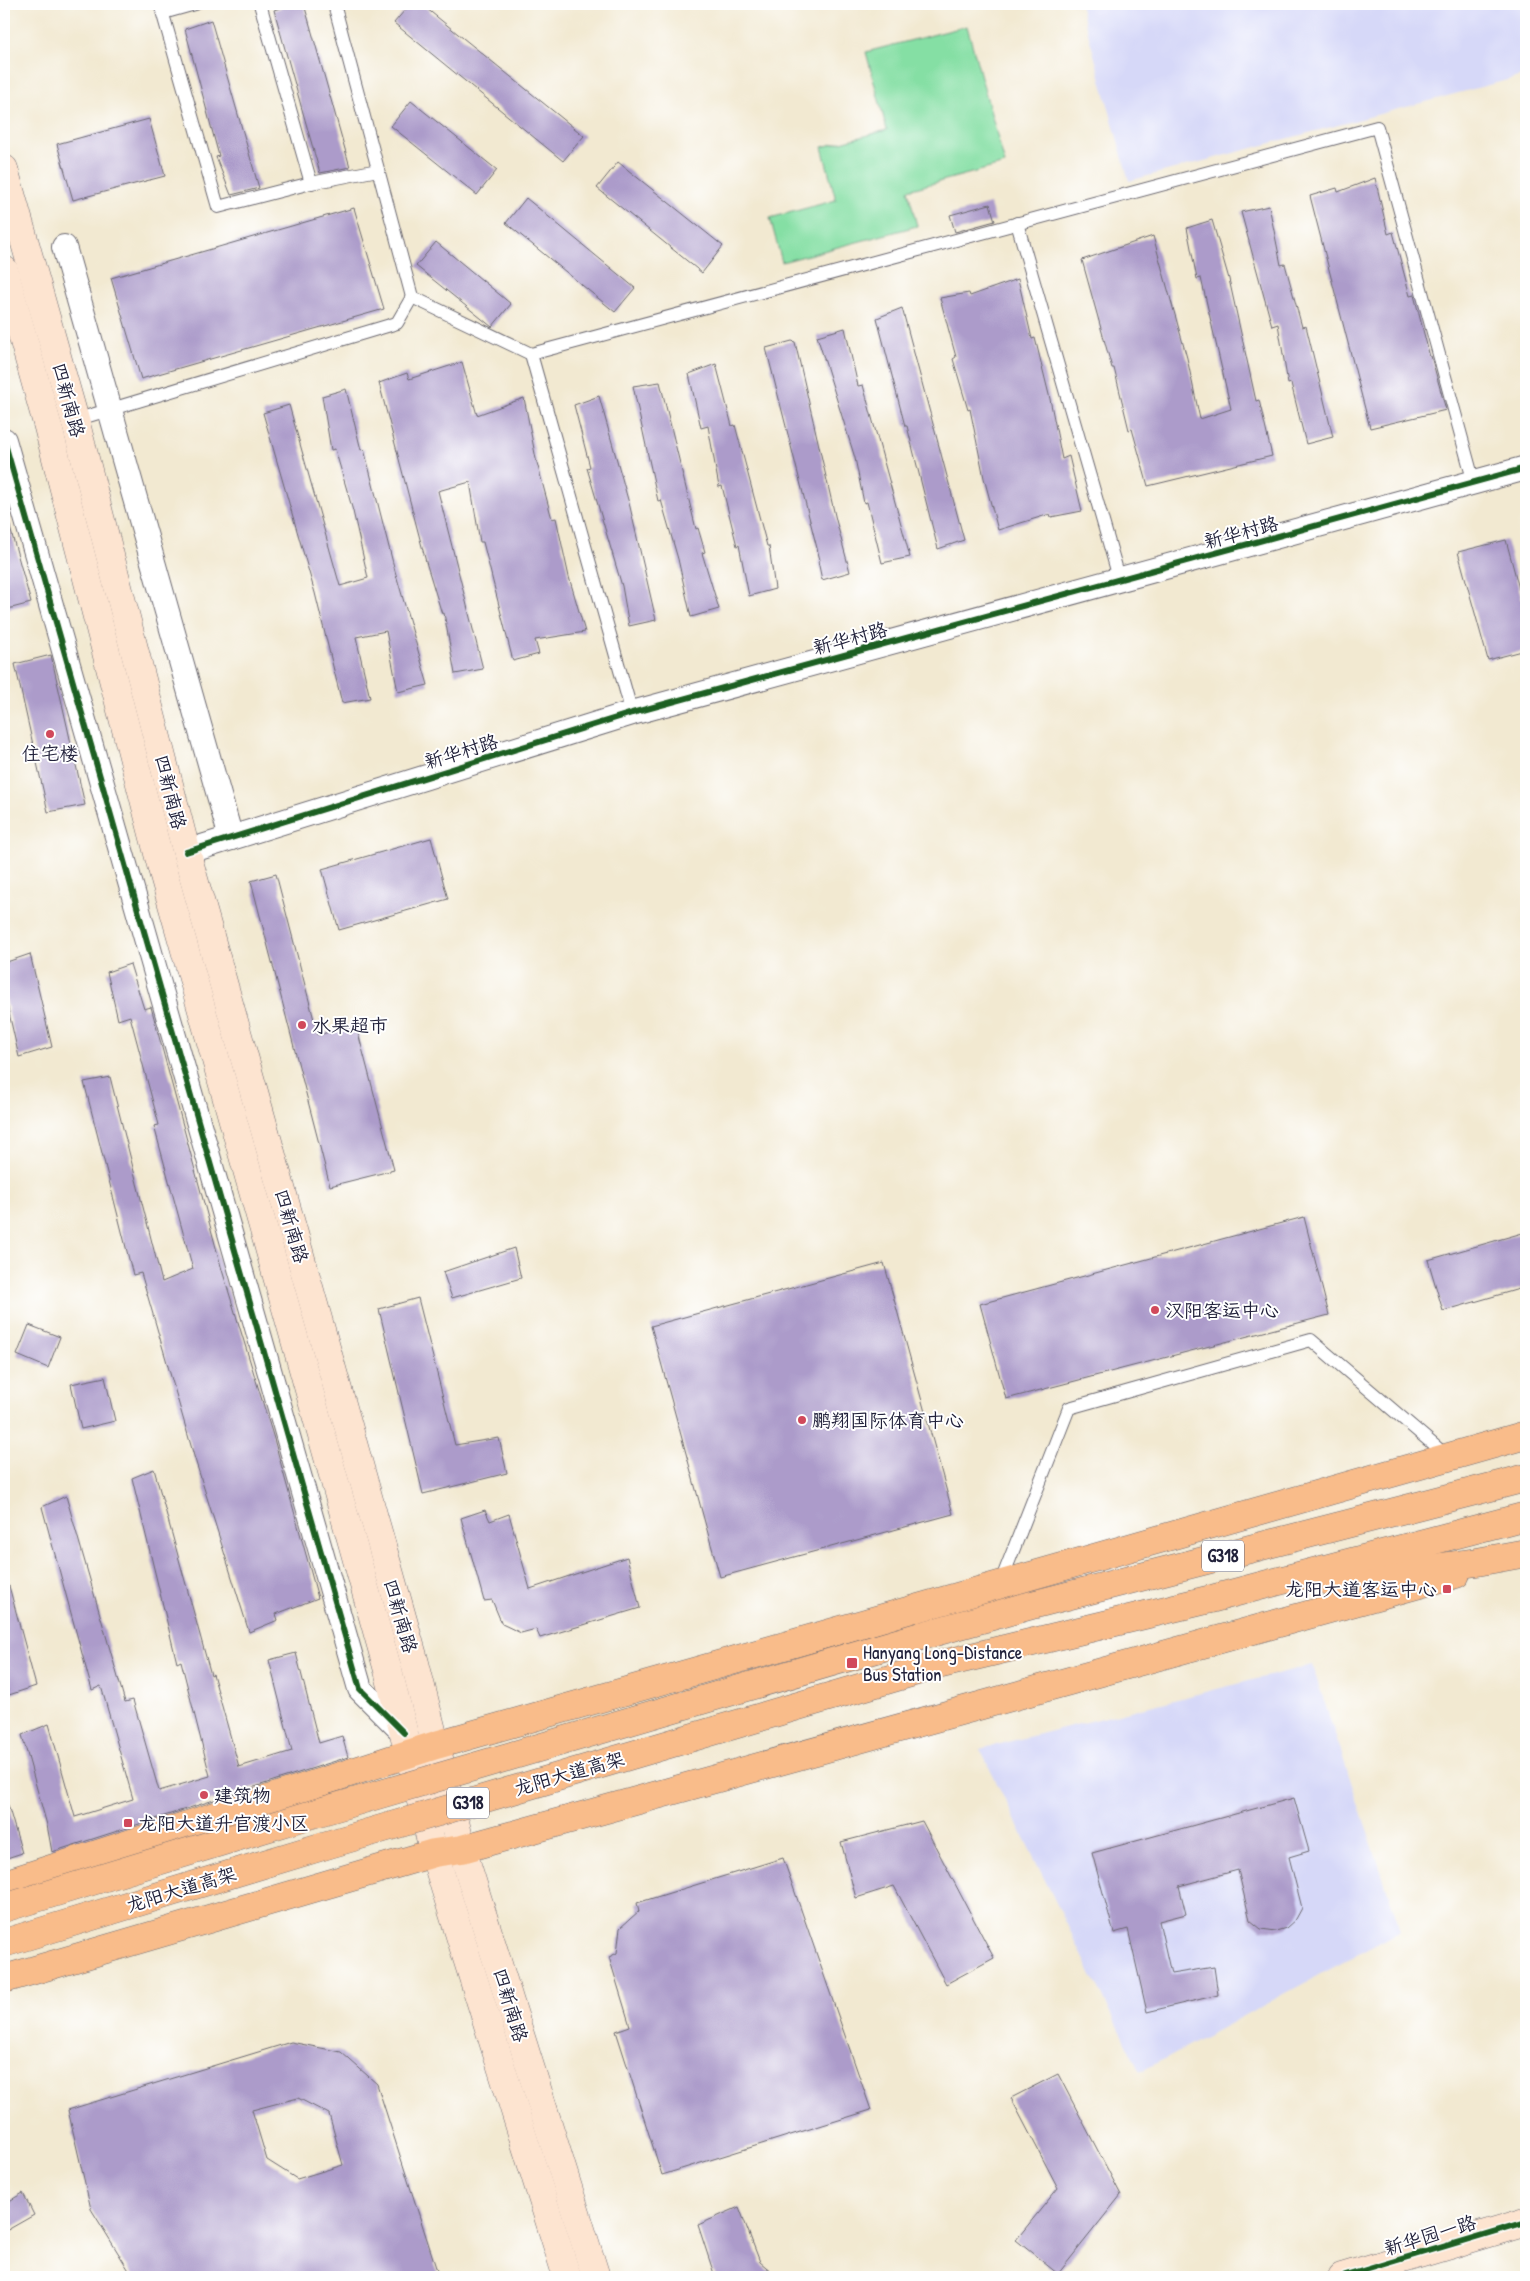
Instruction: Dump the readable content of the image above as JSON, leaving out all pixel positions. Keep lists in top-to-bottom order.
{
  "streets": {
    "main road": [
      "四新南路",
      "G318",
      "龙阳大道高架",
      "新华园一路"
    ],
    "street": ["新华村路"]
  },
  "crossings": [
    ["四新南路", "新华村路"],
    ["G318", "龙阳大道高架"]
  ],
  "places": {
    "other": [
      "住宅楼",
      "水果超市",
      "汉阳客运中心",
      "鹏翔国际体育中心",
      "建筑物"
    ],
    "transit": ["龙阳大道客运中心", "Hanyang Long-Distance Bus Station", "龙阳大道升官渡小区"]
  }
}
